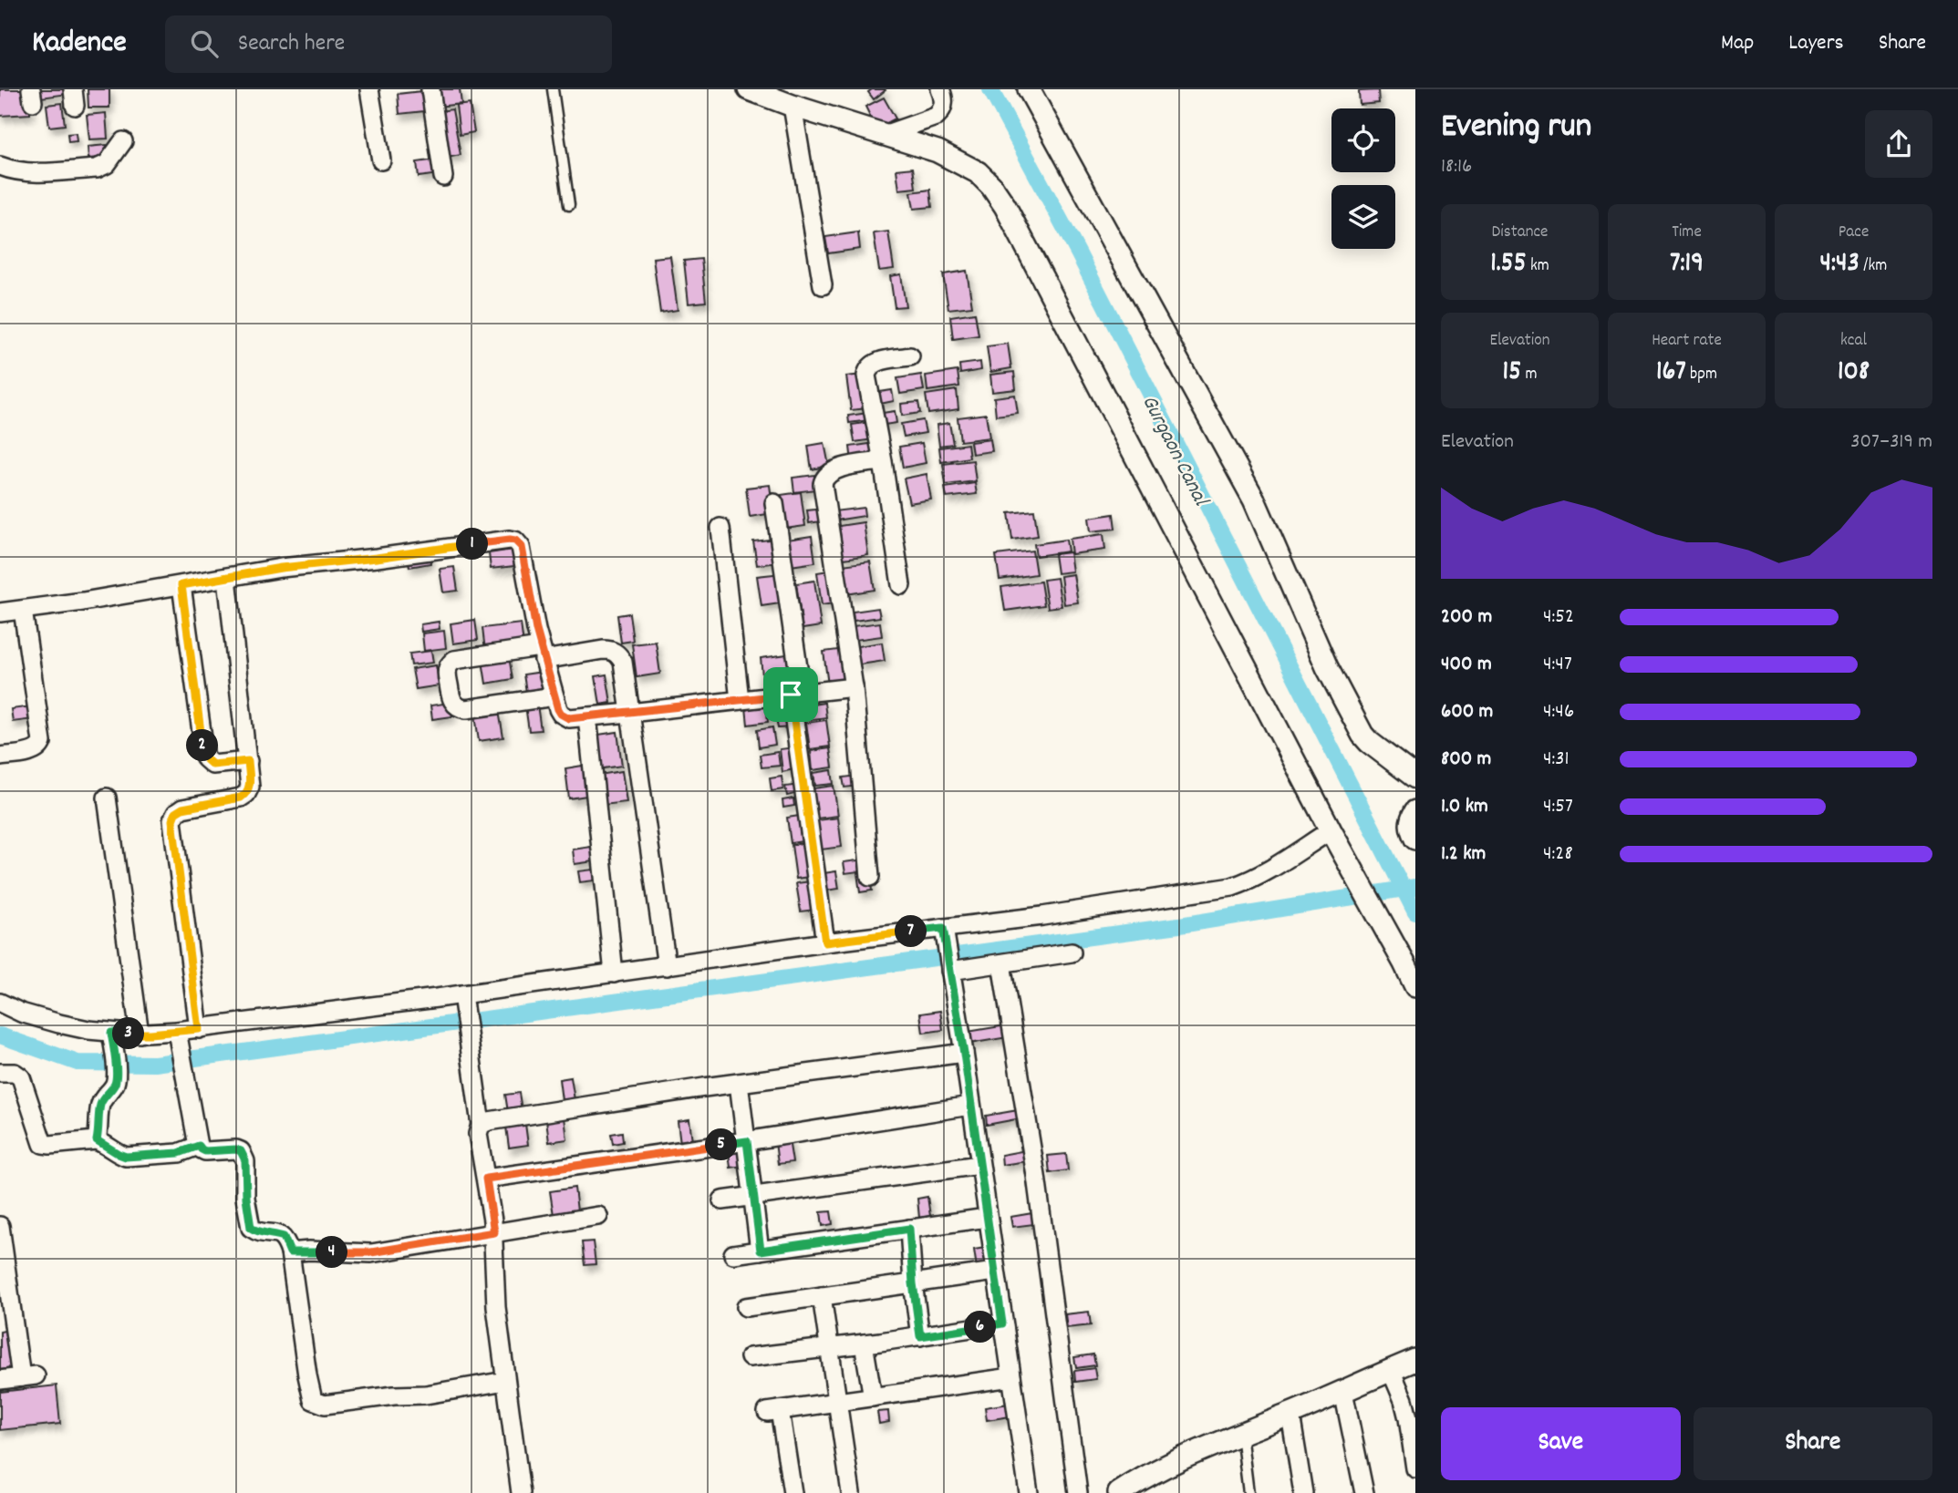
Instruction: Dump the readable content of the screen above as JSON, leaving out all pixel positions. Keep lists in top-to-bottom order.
{
  "water": ["Gurgaon Canal"],
  "page": {
    "header": "Kadence",
    "search": "Search here",
    "nav": ["Map", "Layers", "Share"],
    "heading": ["Evening run", "18:16"],
    "stats": [
      ["Distance", "1.55 km"],
      ["Time", "7:19"],
      ["Pace", "4:43 /km"],
      ["Elevation", "15 m"],
      ["Heart rate", "167 bpm"],
      ["kcal", "108"]
    ],
    "chart": ["Elevation", "307–319 m"],
    "pins": [
      "1",
      "2",
      "7",
      "3",
      "5",
      "4",
      "6"
    ],
    "list": [
      {
        "name": "200 m",
        "note": "4:52"
      },
      {
        "name": "400 m",
        "note": "4:47"
      },
      {
        "name": "600 m",
        "note": "4:46"
      },
      {
        "name": "800 m",
        "note": "4:31"
      },
      {
        "name": "1.0 km",
        "note": "4:57"
      },
      {
        "name": "1.2 km",
        "note": "4:28"
      }
    ],
    "buttons": ["Save", "Share"]
  }
}
